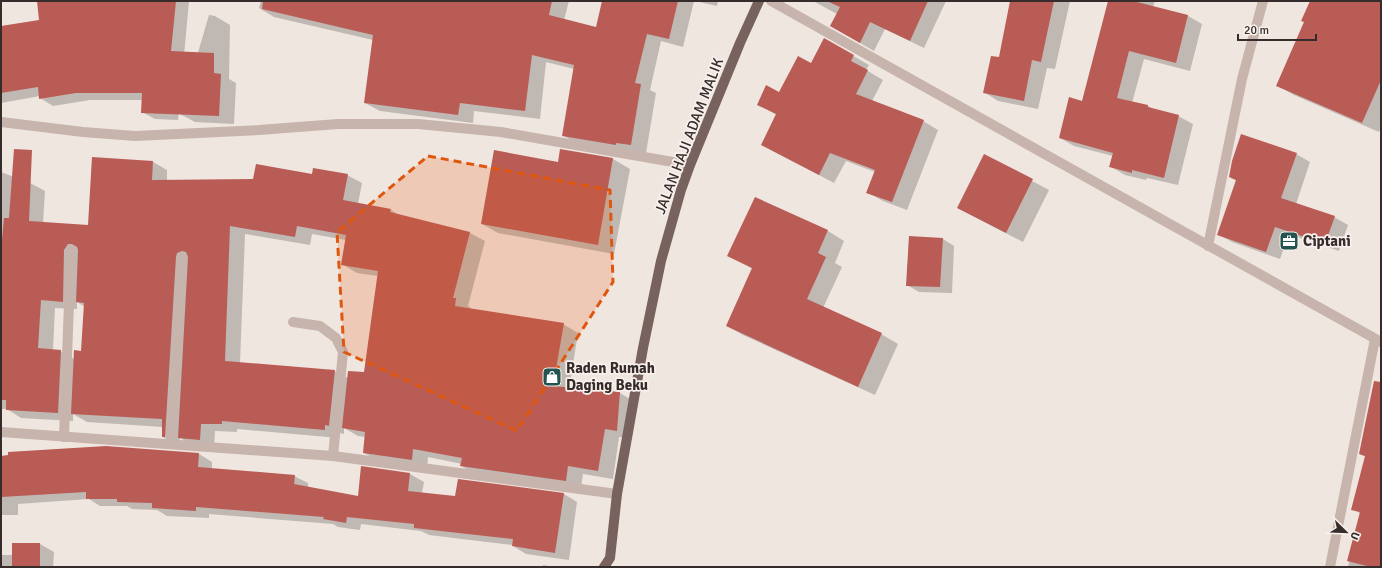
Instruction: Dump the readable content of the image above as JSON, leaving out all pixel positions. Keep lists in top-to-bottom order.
{
  "streets": {
    "main road": ["JALAN HAJI ADAM MALIK"]
  },
  "places": {
    "office": ["Ciptani"],
    "shop": ["Raden Rumah Daging Beku"]
  },
  "scale_bar": "20 m",
  "north": "bottom right"
}
